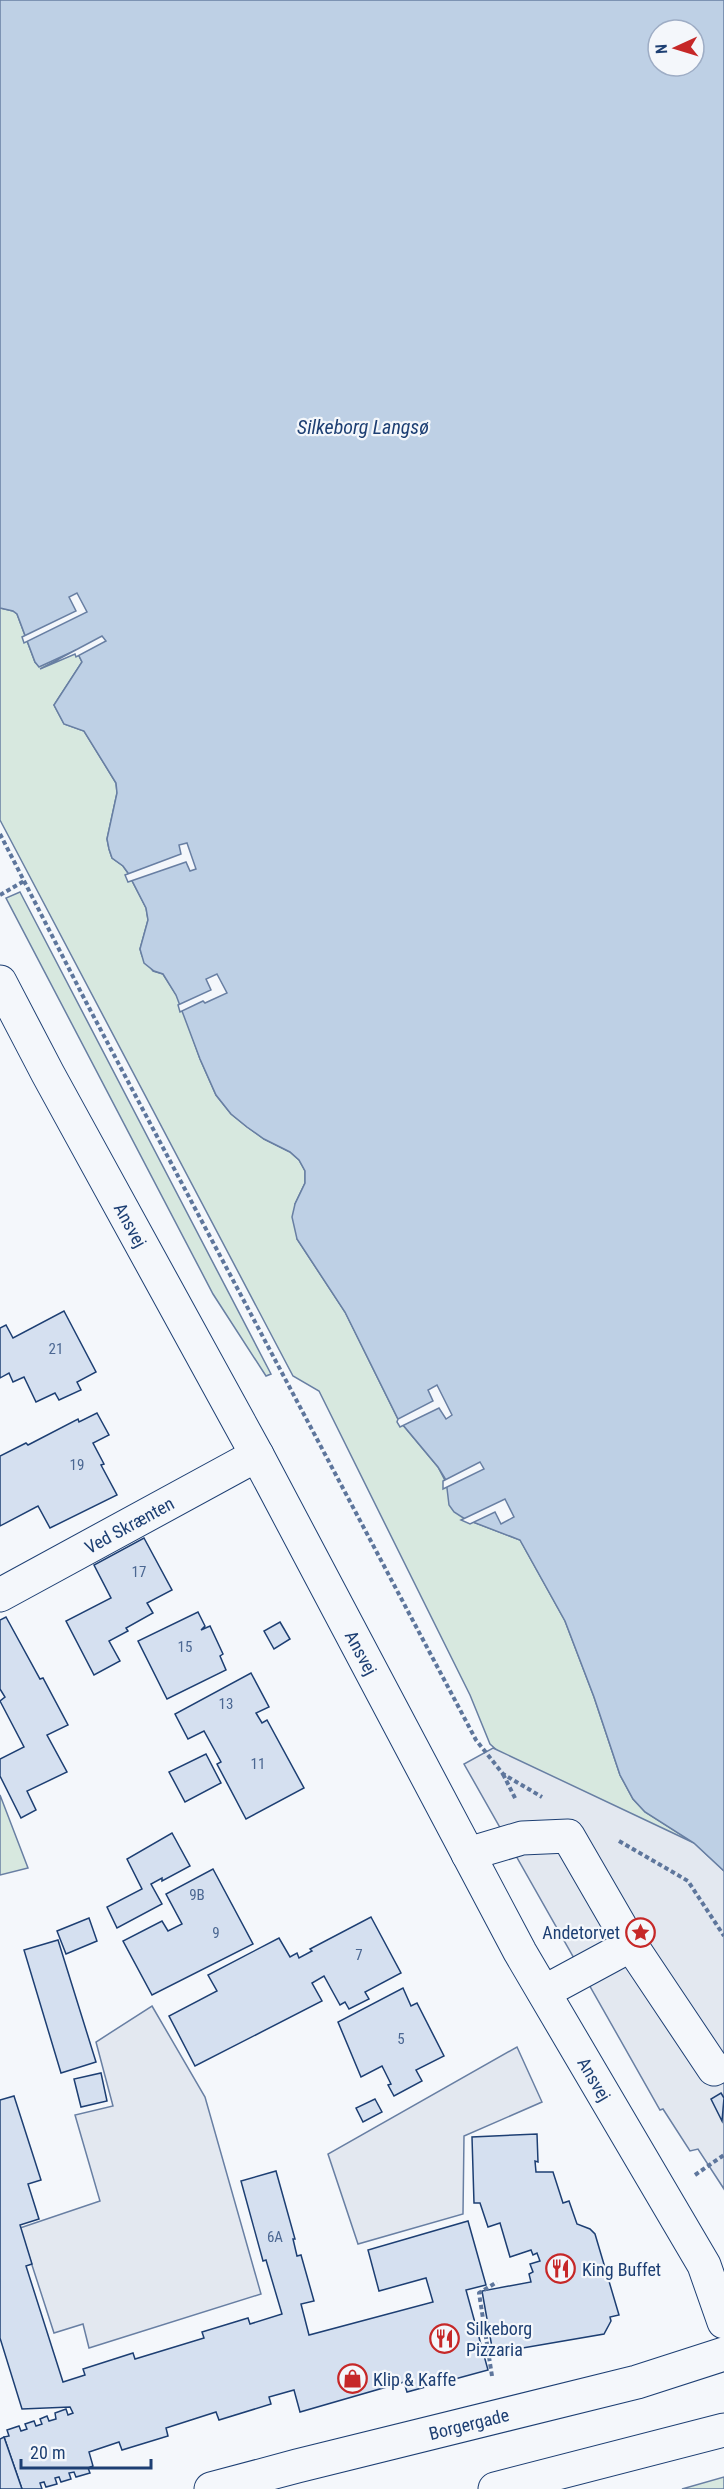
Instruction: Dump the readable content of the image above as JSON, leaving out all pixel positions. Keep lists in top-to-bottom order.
{
  "streets": {
    "street": ["Ansvej", "Ved Skrænten", "Borgergade"]
  },
  "crossings": [
    ["Ansvej", "Ved Skrænten"]
  ],
  "water": ["Silkeborg Langsø"],
  "places": {
    "place": ["Andetorvet"],
    "restaurant": ["King Buffet", "Silkeborg Pizzaria"],
    "shop": ["Klip & Kaffe"]
  },
  "house_numbers": [
    "21",
    "19",
    "17",
    "15",
    "13",
    "11",
    "9B",
    "9",
    "7",
    "5",
    "6A"
  ],
  "scale_bar": "20 m",
  "north": "left"
}
